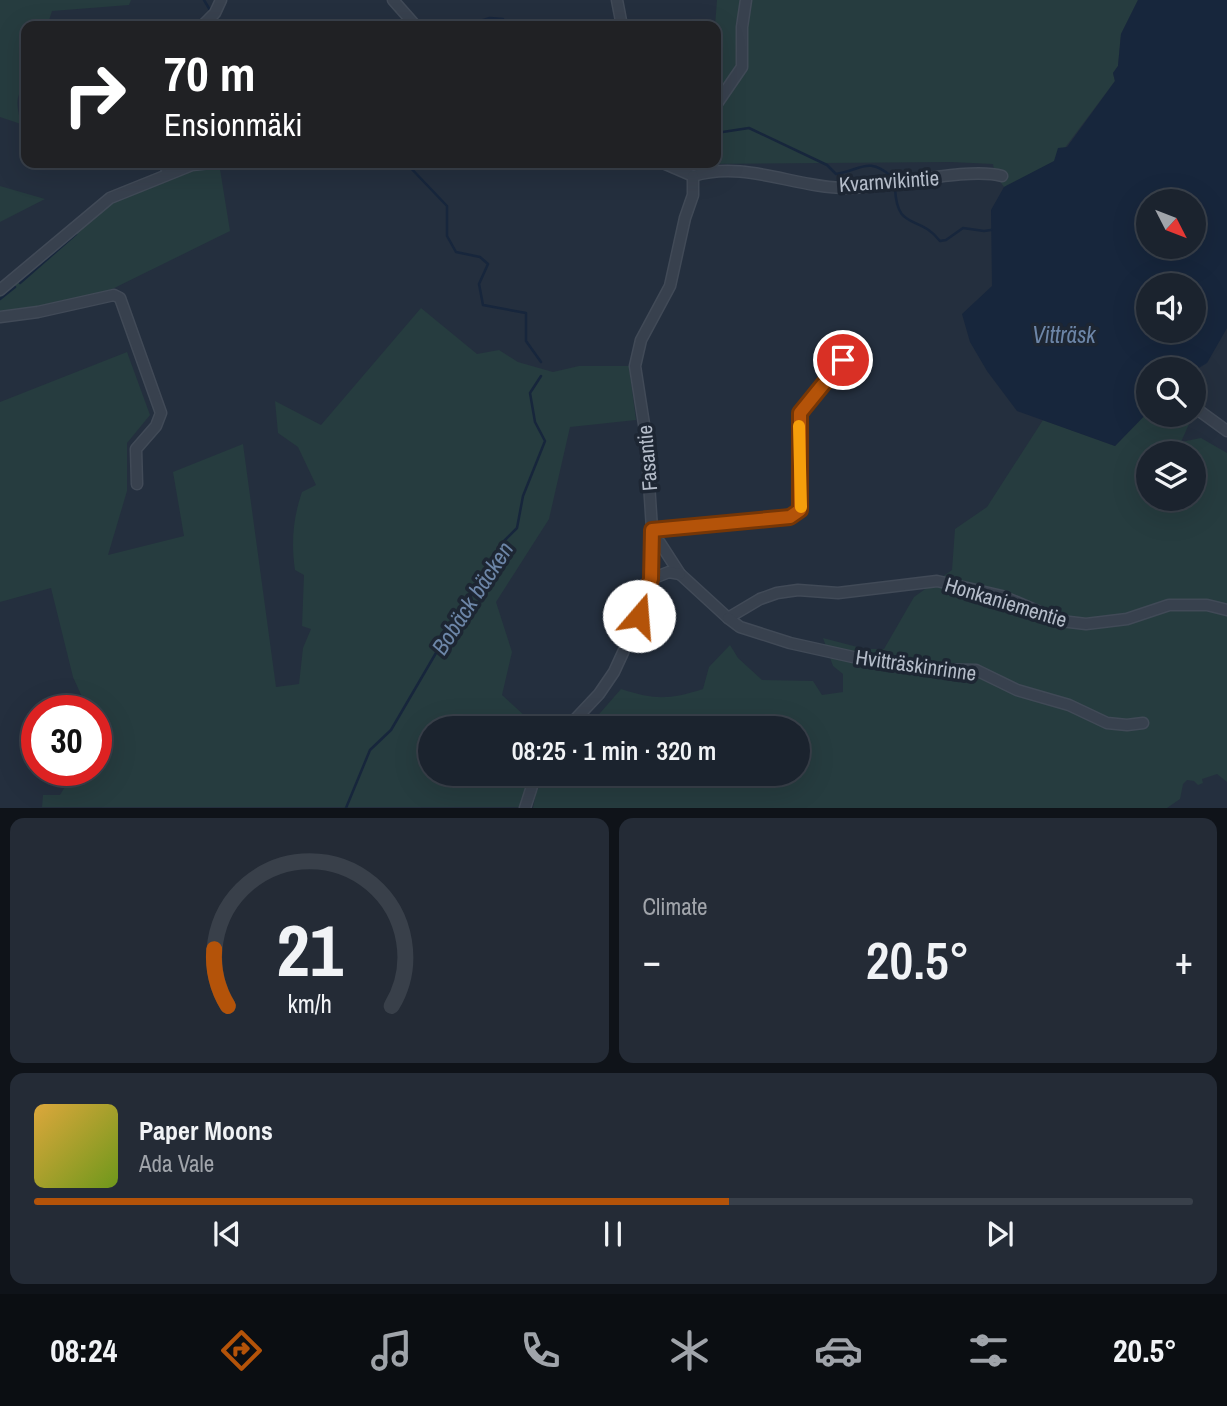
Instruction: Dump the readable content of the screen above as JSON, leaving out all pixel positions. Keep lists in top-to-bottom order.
{
  "streets": {
    "street": [
      "Kvarnvikintie",
      "Fasantie",
      "Honkaniementie",
      "Hvitträskinrinne"
    ]
  },
  "crossings": [
    ["Kvarnvikintie", "Fasantie"],
    ["Honkaniementie", "Hvitträskinrinne"]
  ],
  "water": ["Vitträsk", "Bobäck bäcken"],
  "north": "bottom right",
  "page": {
    "turn": ["70 m", "Ensionmäki"],
    "limit": "30",
    "trip": "08:25 · 1 min · 320 m",
    "tile": "Climate",
    "heat": ["−", "20.5°", "+"],
    "song": ["Paper Moons", "Ada Vale"],
    "tabs": ["08:24", "20.5°"],
    "gauge": ["21", "km/h"]
  }
}
